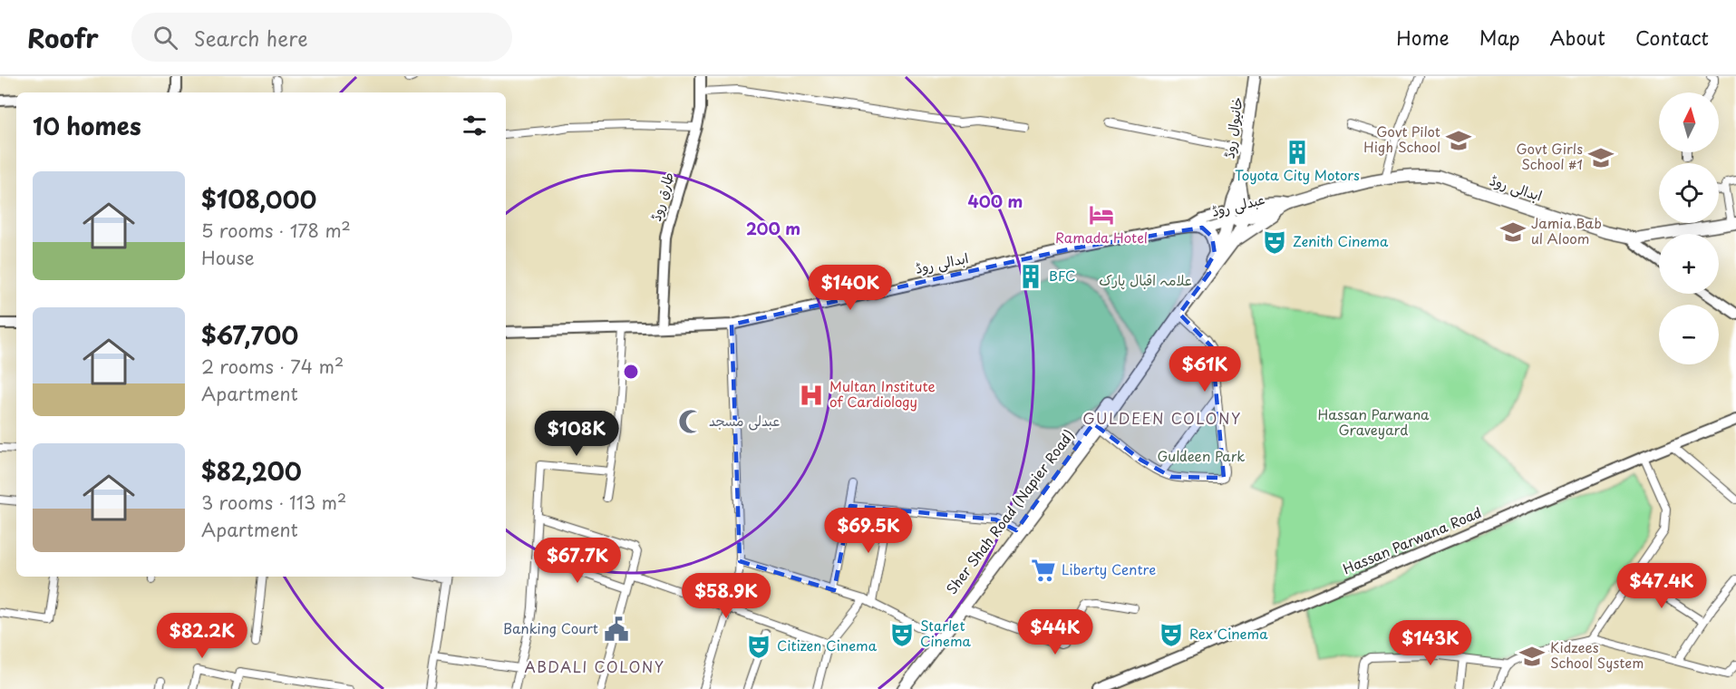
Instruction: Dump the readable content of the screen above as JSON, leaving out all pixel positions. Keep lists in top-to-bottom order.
{
  "streets": {
    "main road": [
      "خانیوال روڈ",
      "ابدالی روڈ",
      "طارق روڈ",
      "عبدلی روڈ",
      "Sher Shah Road (Napier Road)",
      "Hassan Parwana Road"
    ]
  },
  "crossings": [
    ["خانیوال روڈ", "عبدلی روڈ"],
    ["خانیوال روڈ", "Sher Shah Road (Napier Road)"],
    ["ابدالی روڈ", "طارق روڈ"],
    ["ابدالی روڈ", "عبدلی روڈ"]
  ],
  "districts": ["GULDEEN COLONY", "ABDALI COLONY"],
  "parks": ["علامہ اقبال پارک", "Hassan Parwana Graveyard", "Guldeen Park"],
  "places": {
    "school or university": [
      "Govt Pilot High School",
      "Govt Girls School #1",
      "Jamia Bab ul Aloom",
      "Kidzees School System"
    ],
    "building": ["Toyota City Motors", "BFC"],
    "hotel": ["Ramada Hotel"],
    "theatre": [
      "Zenith Cinema",
      "Starlet Cinema",
      "Rex Cinema",
      "Citizen Cinema"
    ],
    "hospital": ["Multan Institute of Cardiology"],
    "mosque": ["عبدلی مسجد"],
    "supermarket": ["Liberty Centre"],
    "public building": ["Banking Court"]
  },
  "north": "top",
  "page": {
    "header": "Roofr",
    "search": "Search here",
    "nav": [
      "Home",
      "Map",
      "About",
      "Contact"
    ],
    "map_buttons": ["+", "−"],
    "heading": "10 homes",
    "list": [
      {
        "name": "$108,000",
        "note": "5 rooms · 178 m² · House"
      },
      {
        "name": "$67,700",
        "note": "2 rooms · 74 m² · Apartment"
      },
      {
        "name": "$82,200",
        "note": "3 rooms · 113 m² · Apartment"
      }
    ],
    "price": [
      "$140K",
      "$61K",
      "$108K",
      "$69.5K",
      "$67.7K",
      "$47.4K",
      "$58.9K",
      "$44K",
      "$82.2K",
      "$143K"
    ]
  },
  "rings": ["400 m", "200 m"]
}
